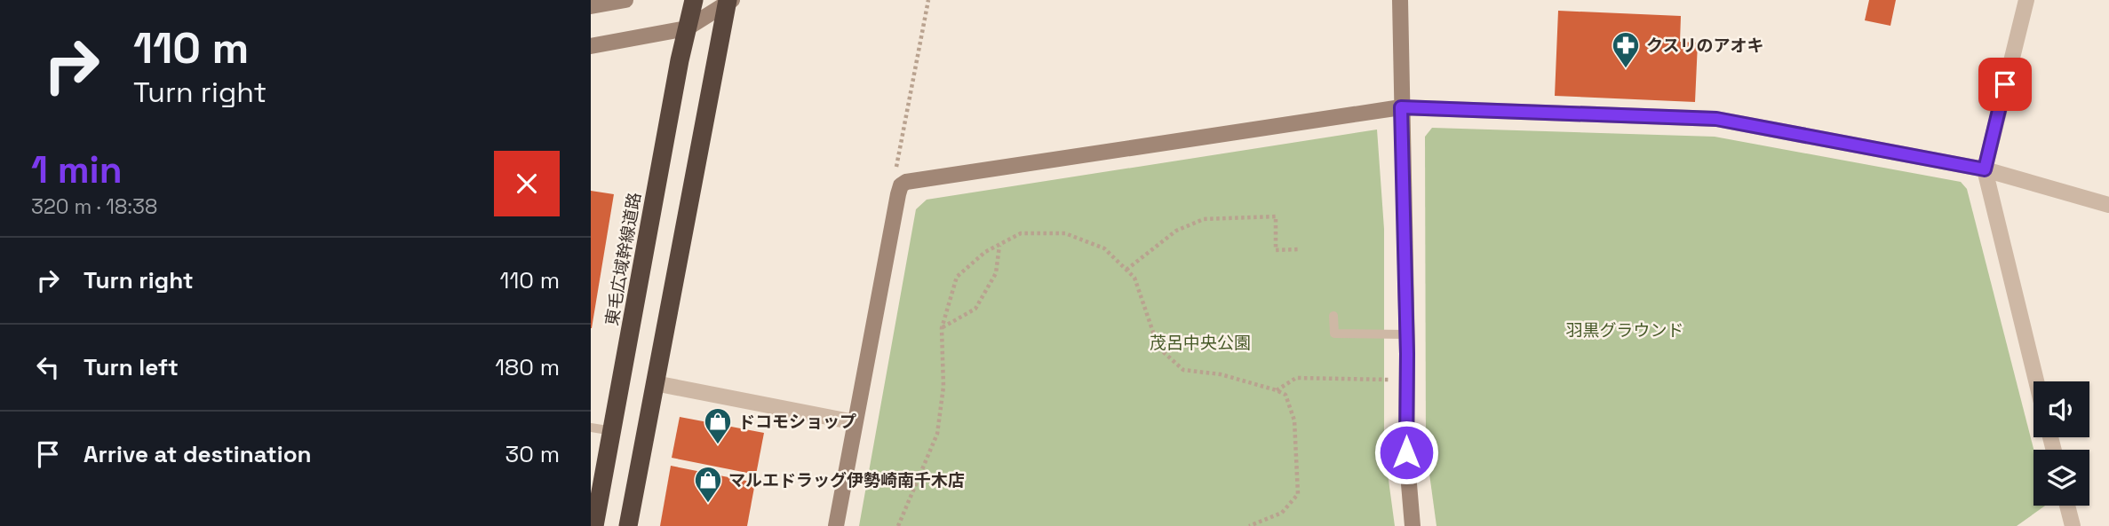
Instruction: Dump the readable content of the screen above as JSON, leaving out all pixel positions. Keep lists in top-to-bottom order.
{
  "streets": {
    "highway": ["東毛広域幹線道路"]
  },
  "parks": ["羽黒グラウンド", "茂呂中央公園"],
  "places": {
    "pharmacy": ["クスリのアオキ"],
    "shop": ["ドコモショップ", "マルエドラッグ伊勢崎南千木店"]
  },
  "page": {
    "turn": ["110 m", "Turn right"],
    "heading": ["1 min", "320 m · 18:38"],
    "list": [
      {
        "name": "Turn right",
        "value": "110 m"
      },
      {
        "name": "Turn left",
        "value": "180 m"
      },
      {
        "name": "Arrive at destination",
        "value": "30 m"
      }
    ]
  }
}
